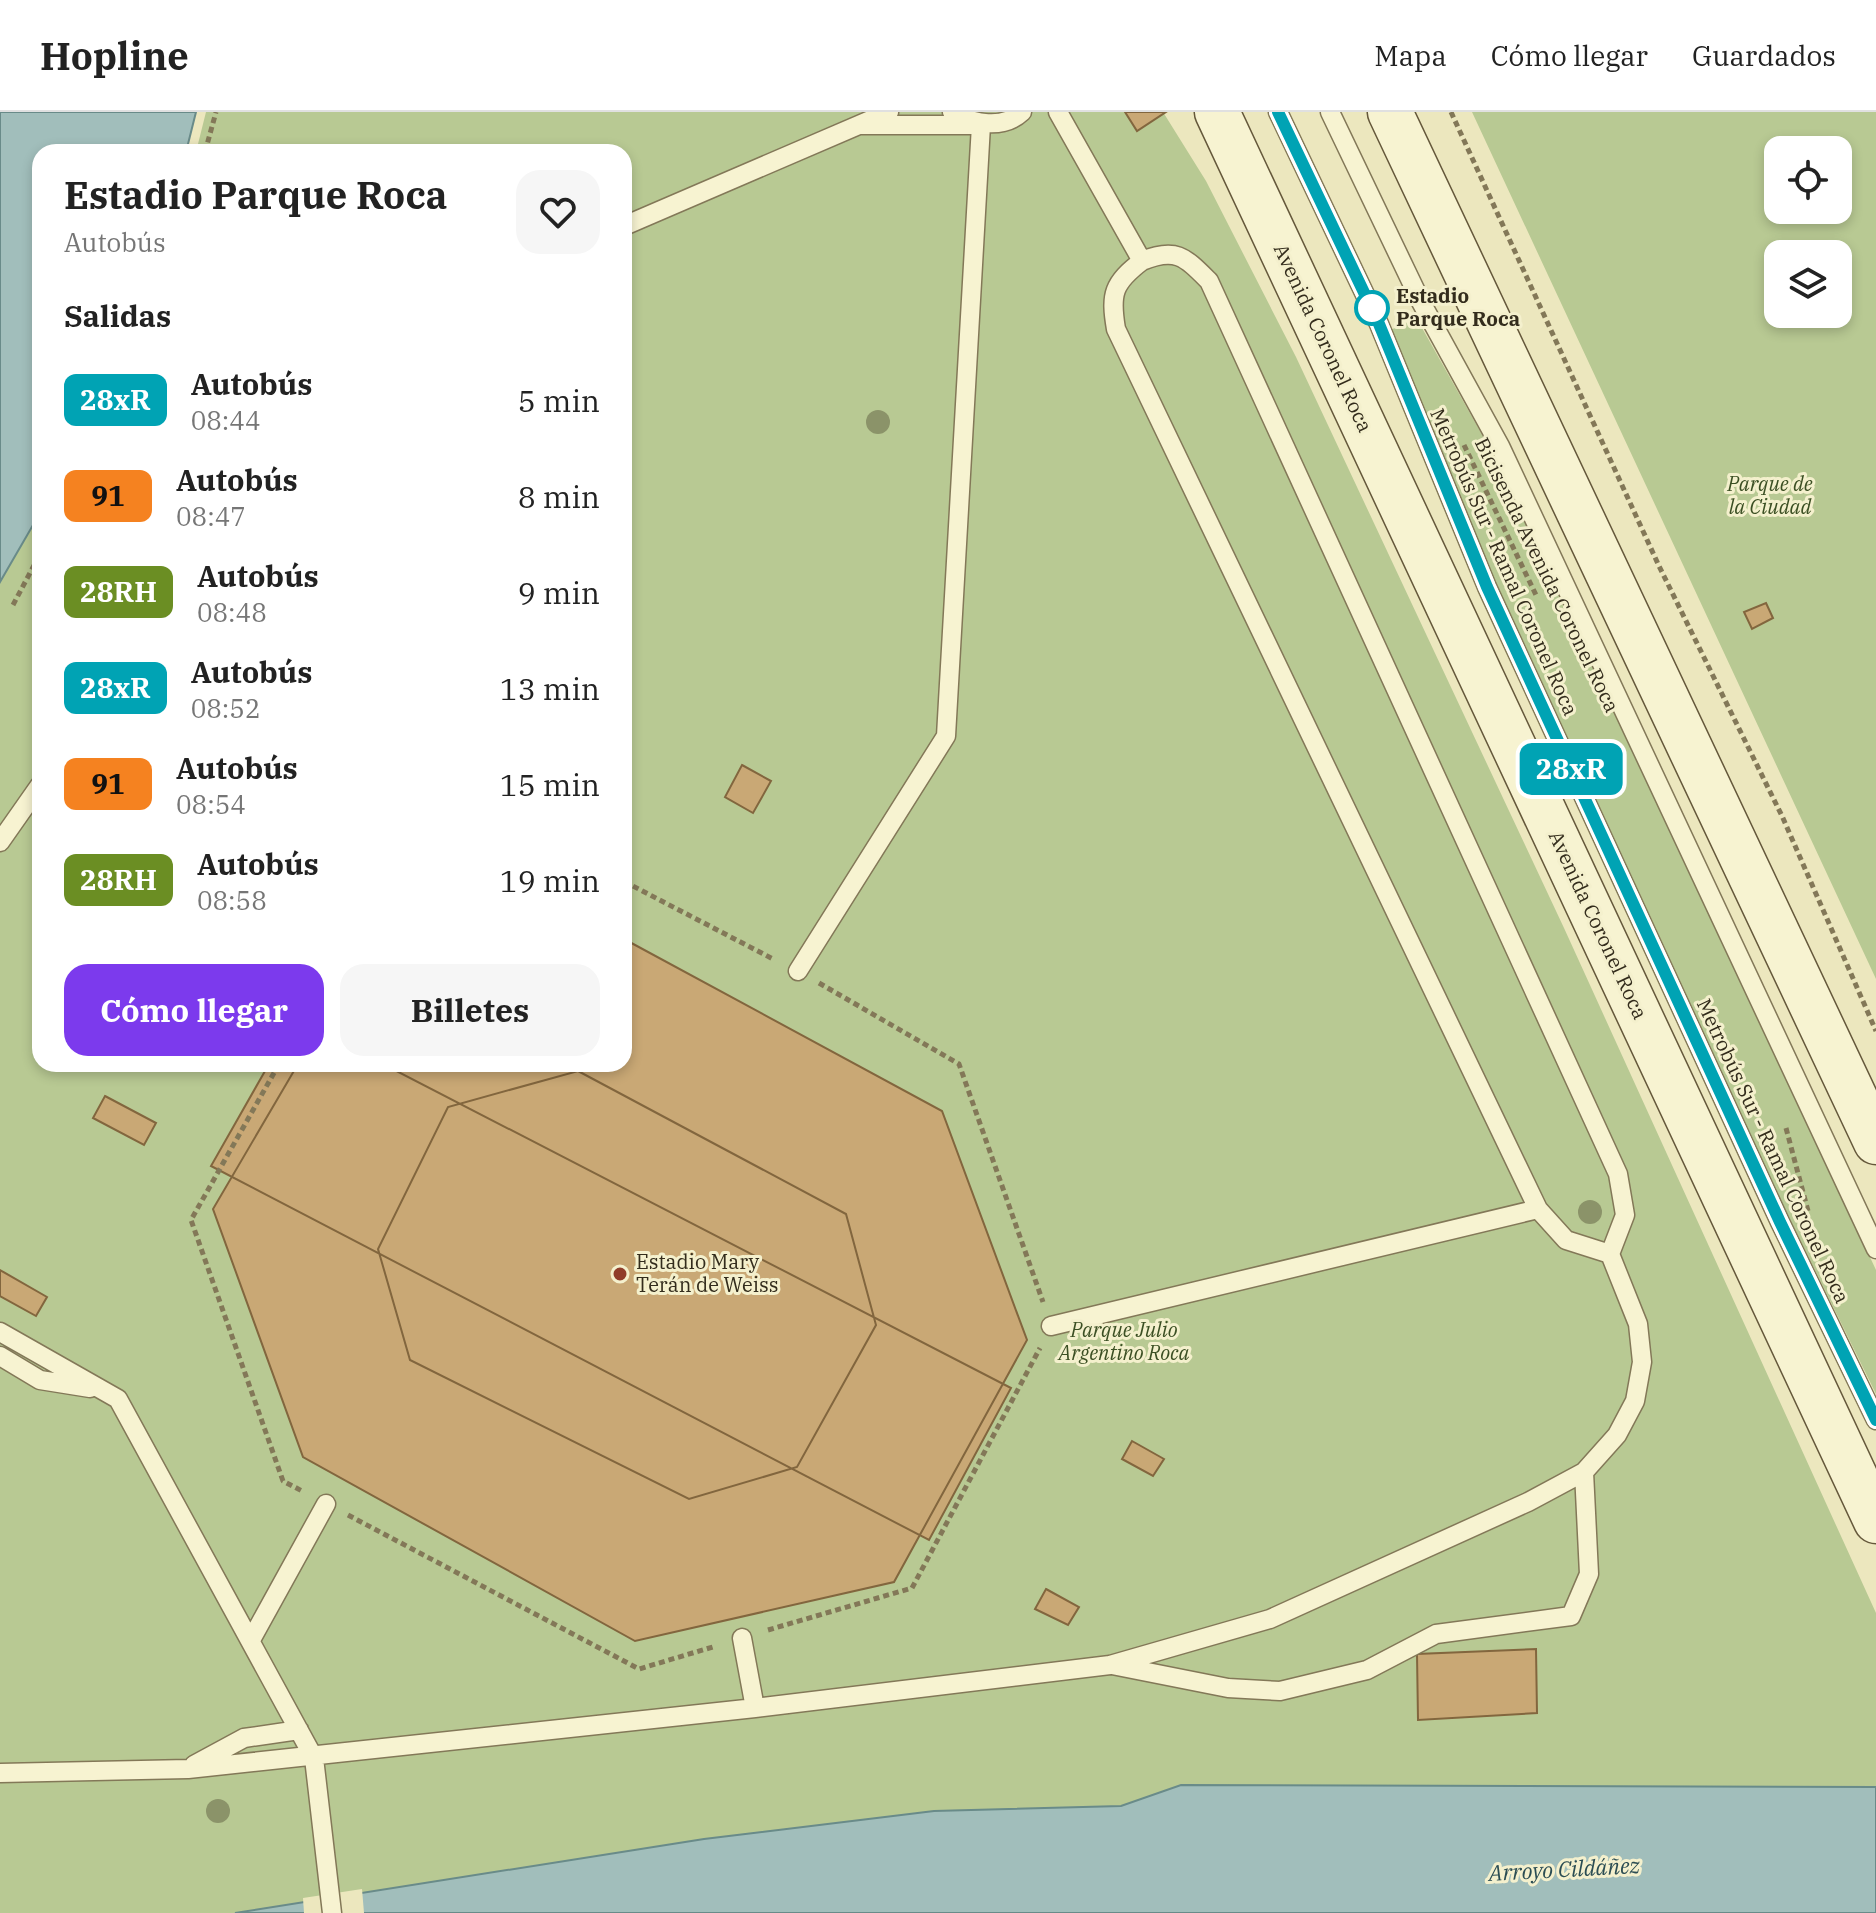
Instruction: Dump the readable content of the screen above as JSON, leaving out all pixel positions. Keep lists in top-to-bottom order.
{
  "streets": {
    "main road": ["Avenida Coronel Roca"],
    "lane": ["Metrobús Sur - Ramal Coronel Roca"],
    "path": ["Bicisenda Avenida Coronel Roca"]
  },
  "water": ["Arroyo Cildáñez"],
  "parks": ["Parque de la Ciudad", "Parque Julio Argentino Roca"],
  "places": ["Estadio Parque Roca", "Estadio Mary Terán de Weiss"],
  "lines": ["bus line 28xR"],
  "page": {
    "header": "Hopline",
    "nav": ["Mapa", "Cómo llegar", "Guardados"],
    "on_map": "28xR",
    "heading": [
      ["Estadio Parque Roca", "Autobús"],
      "Salidas"
    ],
    "list": [
      {
        "mark": "28xR",
        "name": "Autobús",
        "note": "08:44",
        "value": "5 min"
      },
      {
        "mark": "91",
        "name": "Autobús",
        "note": "08:47",
        "value": "8 min"
      },
      {
        "mark": "28RH",
        "name": "Autobús",
        "note": "08:48",
        "value": "9 min"
      },
      {
        "mark": "28xR",
        "name": "Autobús",
        "note": "08:52",
        "value": "13 min"
      },
      {
        "mark": "91",
        "name": "Autobús",
        "note": "08:54",
        "value": "15 min"
      },
      {
        "mark": "28RH",
        "name": "Autobús",
        "note": "08:58",
        "value": "19 min"
      }
    ],
    "buttons": ["Cómo llegar", "Billetes"]
  }
}
